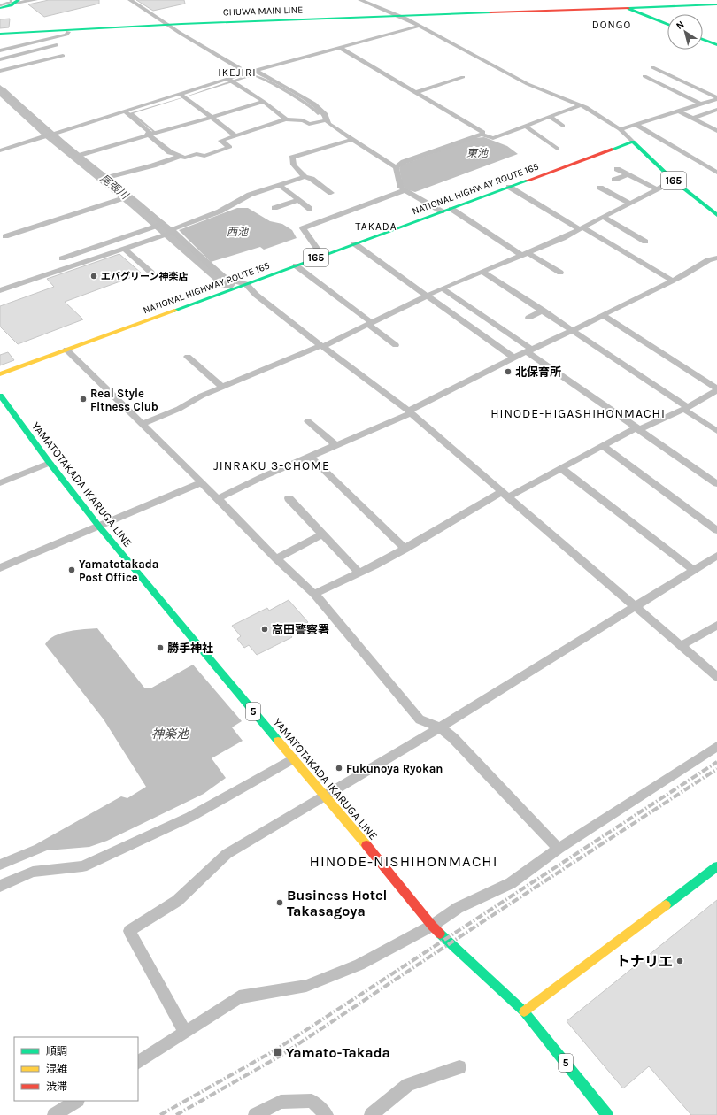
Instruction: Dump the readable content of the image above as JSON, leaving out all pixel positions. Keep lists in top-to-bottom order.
{
  "streets": {
    "main road": [
      "CHUWA MAIN LINE",
      "165",
      "NATIONAL HIGHWAY ROUTE 165",
      "YAMATOTAKADA IKARUGA LINE",
      "5"
    ]
  },
  "crossings": [
    ["165", "NATIONAL HIGHWAY ROUTE 165"]
  ],
  "districts": [
    "DONGO",
    "IKEJIRI",
    "TAKADA",
    "HINODE-HIGASHIHONMACHI",
    "JINRAKU 3-CHOME",
    "HINODE-NISHIHONMACHI"
  ],
  "water": [
    "東池",
    "尾張川",
    "西池",
    "神楽池"
  ],
  "places": {
    "other": [
      "エバグリーン神楽店",
      "北保育所",
      "Real Style Fitness Club",
      "Yamatotakada Post Office",
      "高田警察署",
      "勝手神社",
      "Fukunoya Ryokan",
      "Business Hotel Takasagoya",
      "トナリエ"
    ],
    "transit": ["Yamato-Takada"]
  },
  "legend": ["順調", "混雑", "渋滞"],
  "north": "top left"
}
